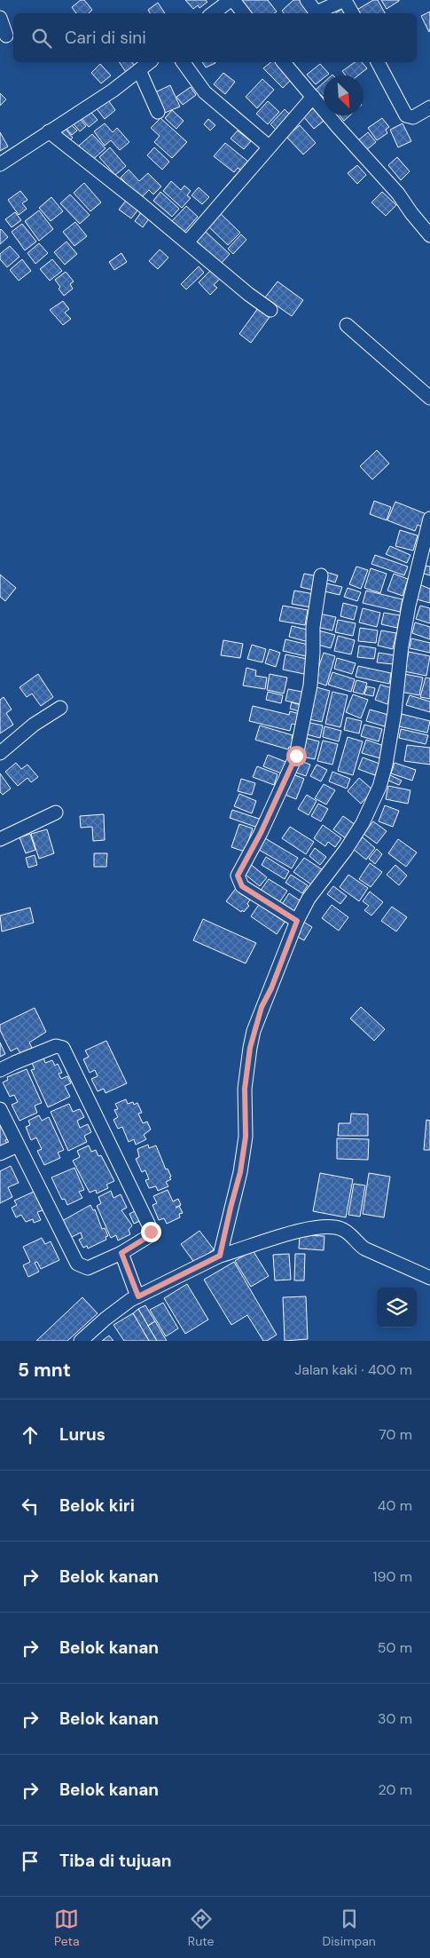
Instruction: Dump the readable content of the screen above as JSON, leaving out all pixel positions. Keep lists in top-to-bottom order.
{
  "north": "bottom right",
  "page": {
    "search": "Cari di sini",
    "heading": ["5 mnt", "Jalan kaki · 400 m"],
    "list": [
      ["Lurus", "70 m"],
      ["Belok kiri", "40 m"],
      ["Belok kanan", "190 m"],
      ["Belok kanan", "50 m"],
      ["Belok kanan", "30 m"],
      ["Belok kanan", "20 m"],
      "Tiba di tujuan"
    ],
    "nav": ["Peta", "Rute", "Disimpan"]
  }
}
